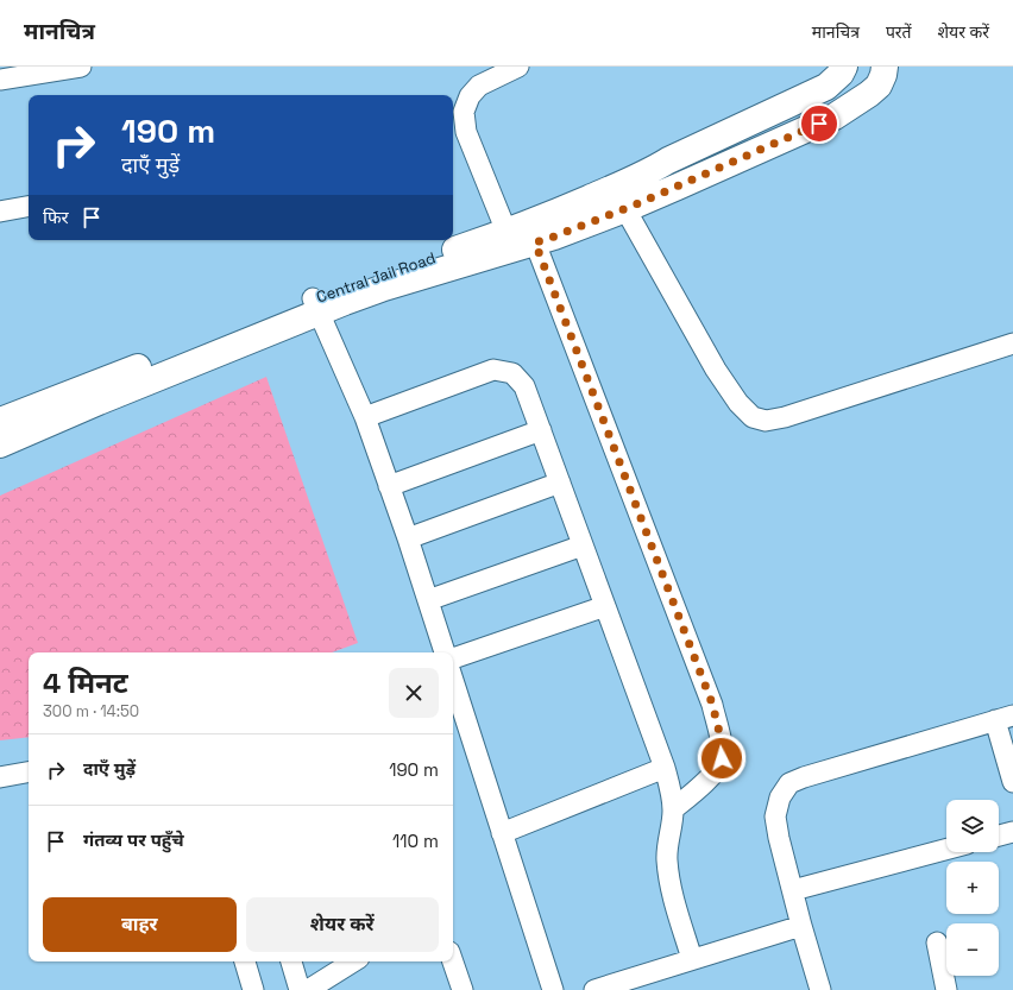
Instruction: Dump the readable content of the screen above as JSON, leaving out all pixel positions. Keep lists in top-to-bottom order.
{
  "streets": {
    "street": ["Central Jail Road"]
  },
  "page": {
    "header": "मानचित्र",
    "nav": ["मानचित्र", "परतें", "शेयर करें"],
    "turn": ["190 m", "दाएँ मुड़ें"],
    "then": "फिर",
    "heading": ["4 मिनट", "300 m · 14:50"],
    "list": [
      {
        "name": "दाएँ मुड़ें",
        "value": "190 m"
      },
      {
        "name": "गंतव्य पर पहुँचे",
        "value": "110 m"
      }
    ],
    "map_buttons": ["+", "−"],
    "buttons": ["बाहर", "शेयर करें"]
  }
}
